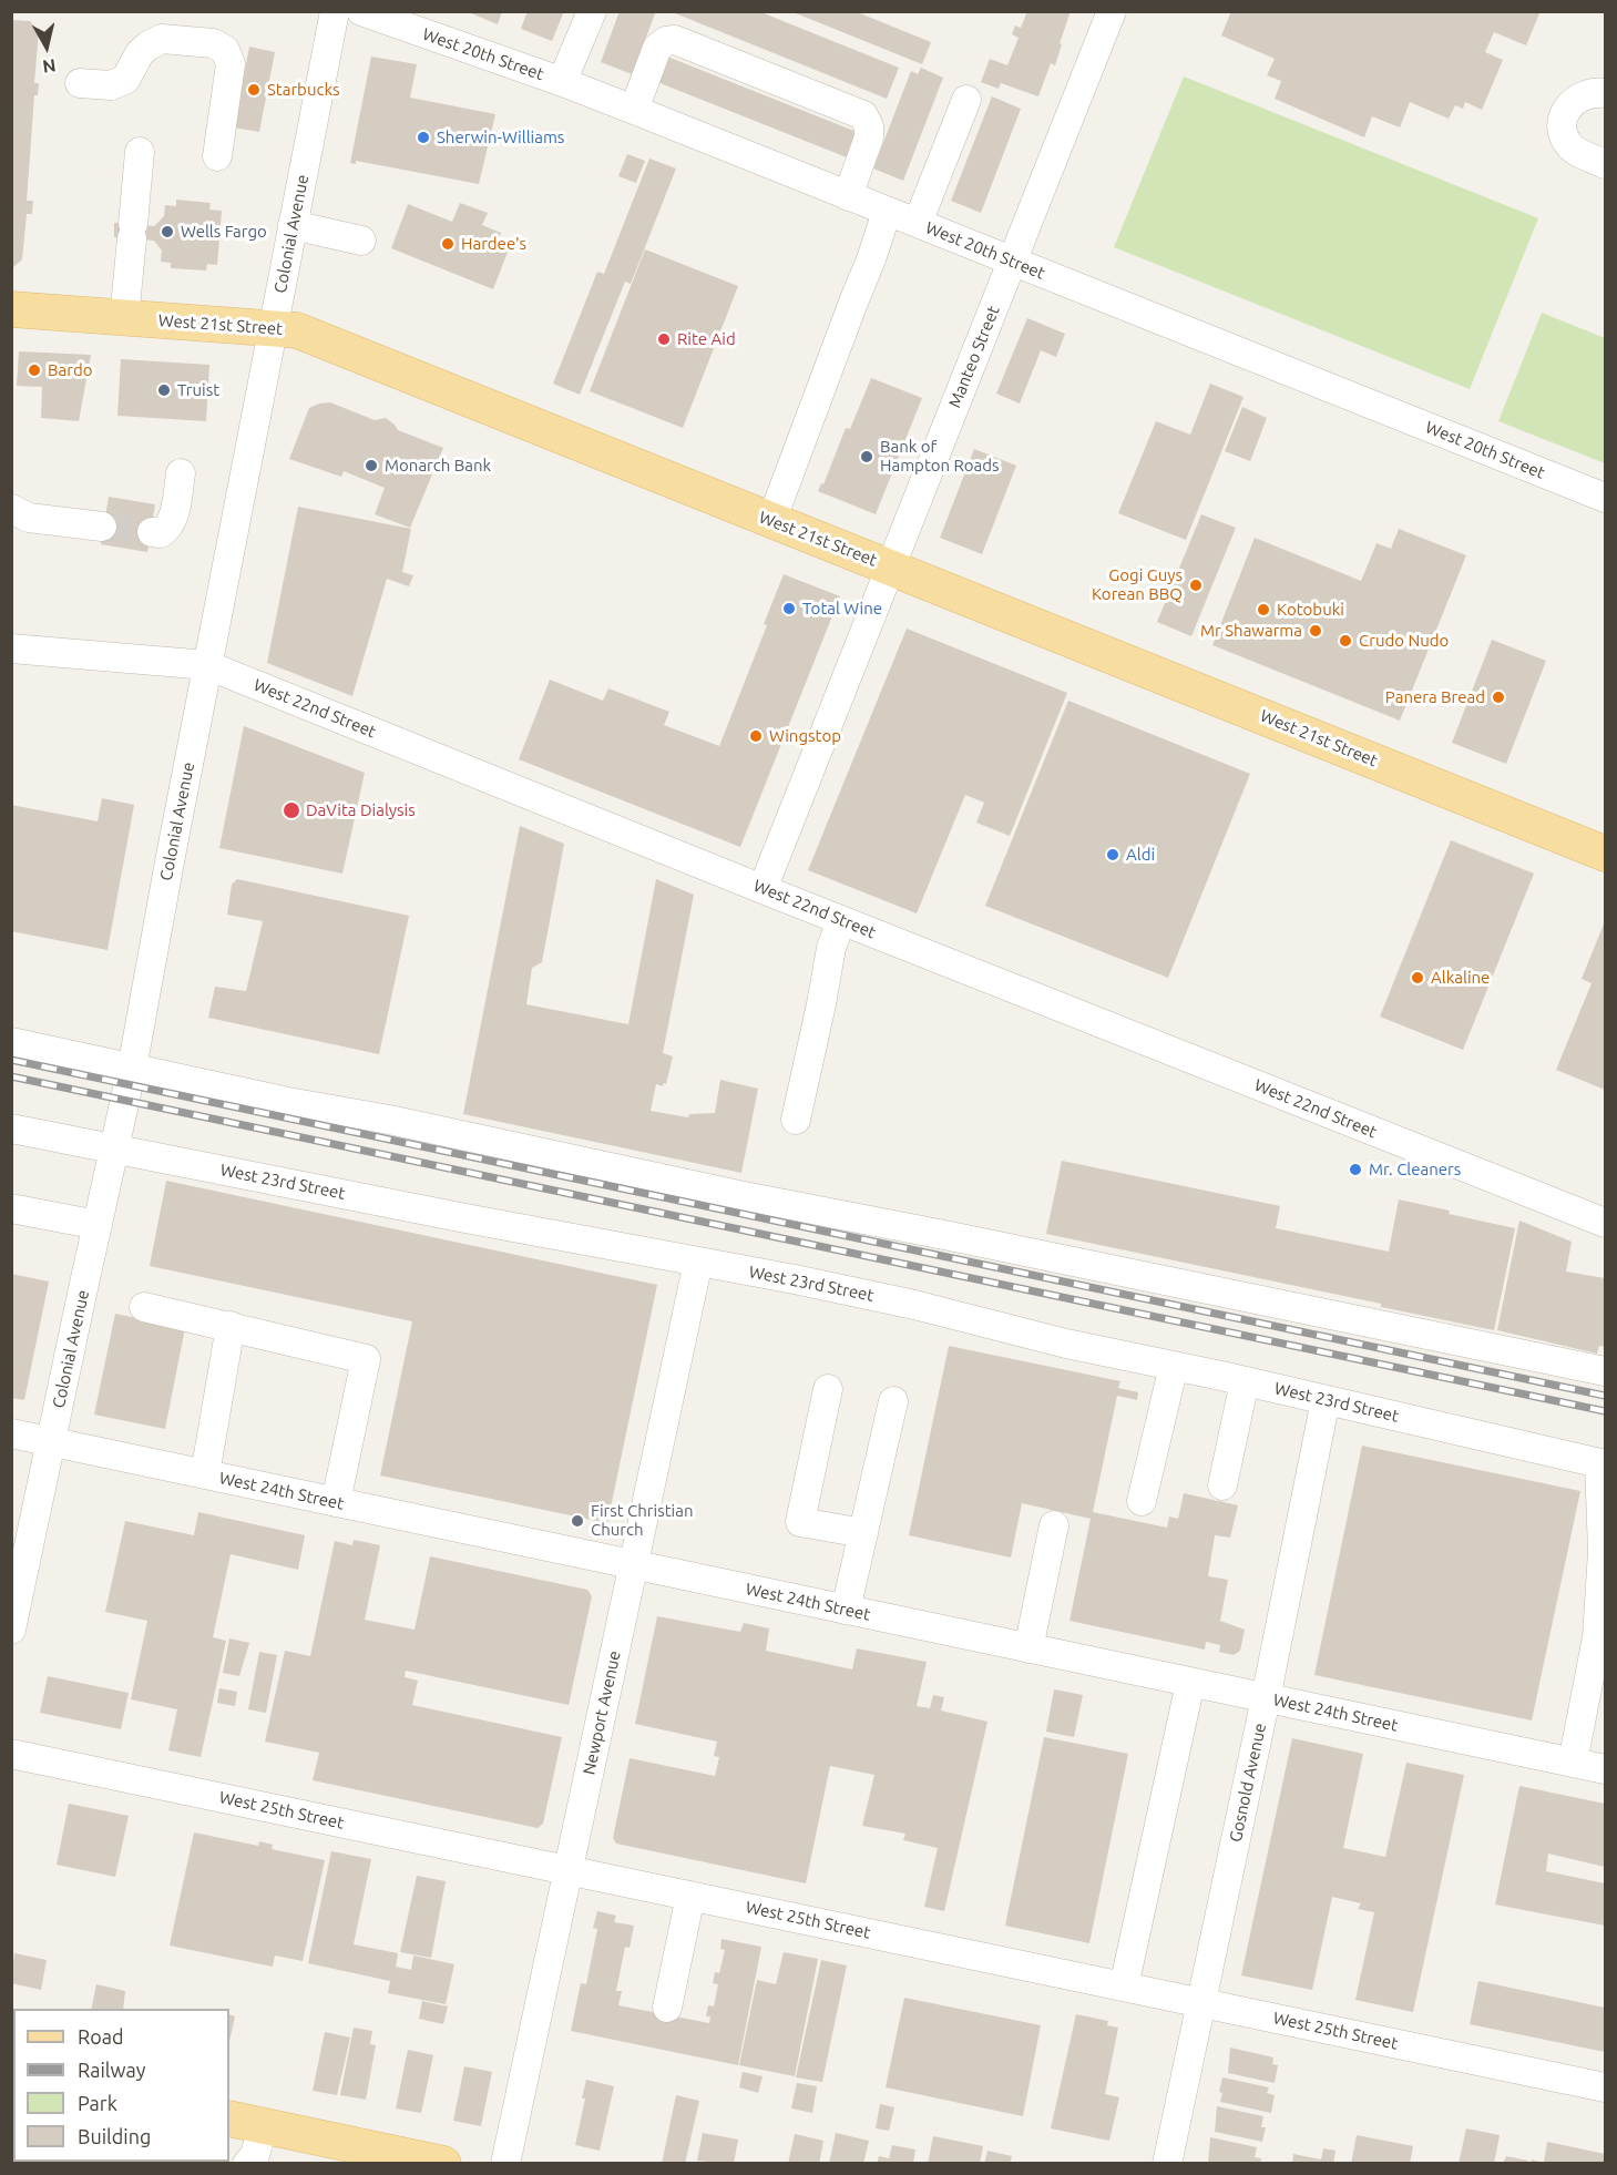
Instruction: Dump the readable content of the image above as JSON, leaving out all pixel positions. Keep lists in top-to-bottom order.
{
  "streets": {
    "main road": ["West 21st Street"],
    "street": [
      "West 20th Street",
      "Colonial Avenue",
      "Manteo Street",
      "West 22nd Street",
      "West 23rd Street",
      "West 24th Street",
      "Newport Avenue",
      "Gosnold Avenue",
      "West 25th Street"
    ]
  },
  "crossings": [
    ["West 20th Street", "Manteo Street"],
    ["Colonial Avenue", "West 21st Street"],
    ["Colonial Avenue", "West 22nd Street"],
    ["Colonial Avenue", "West 23rd Street"],
    ["Colonial Avenue", "West 24th Street"],
    ["West 21st Street", "Manteo Street"],
    ["Manteo Street", "West 22nd Street"],
    ["West 23rd Street", "Newport Avenue"],
    ["West 23rd Street", "Gosnold Avenue"],
    ["West 24th Street", "Newport Avenue"],
    ["West 24th Street", "Gosnold Avenue"],
    ["Newport Avenue", "West 25th Street"],
    ["Gosnold Avenue", "West 25th Street"]
  ],
  "places": [
    "Starbucks",
    "Sherwin-Williams",
    "Wells Fargo",
    "Hardee's",
    "Rite Aid",
    "Bardo",
    "Truist",
    "Bank of Hampton Roads",
    "Monarch Bank",
    "Gogi Guys Korean BBQ",
    "Total Wine",
    "Kotobuki",
    "Mr Shawarma",
    "Crudo Nudo",
    "Panera Bread",
    "Wingstop",
    "DaVita Dialysis",
    "Aldi",
    "Alkaline",
    "Mr. Cleaners",
    "First Christian Church"
  ],
  "legend": [
    "Road",
    "Railway",
    "Park",
    "Building"
  ],
  "north": "bottom"
}
